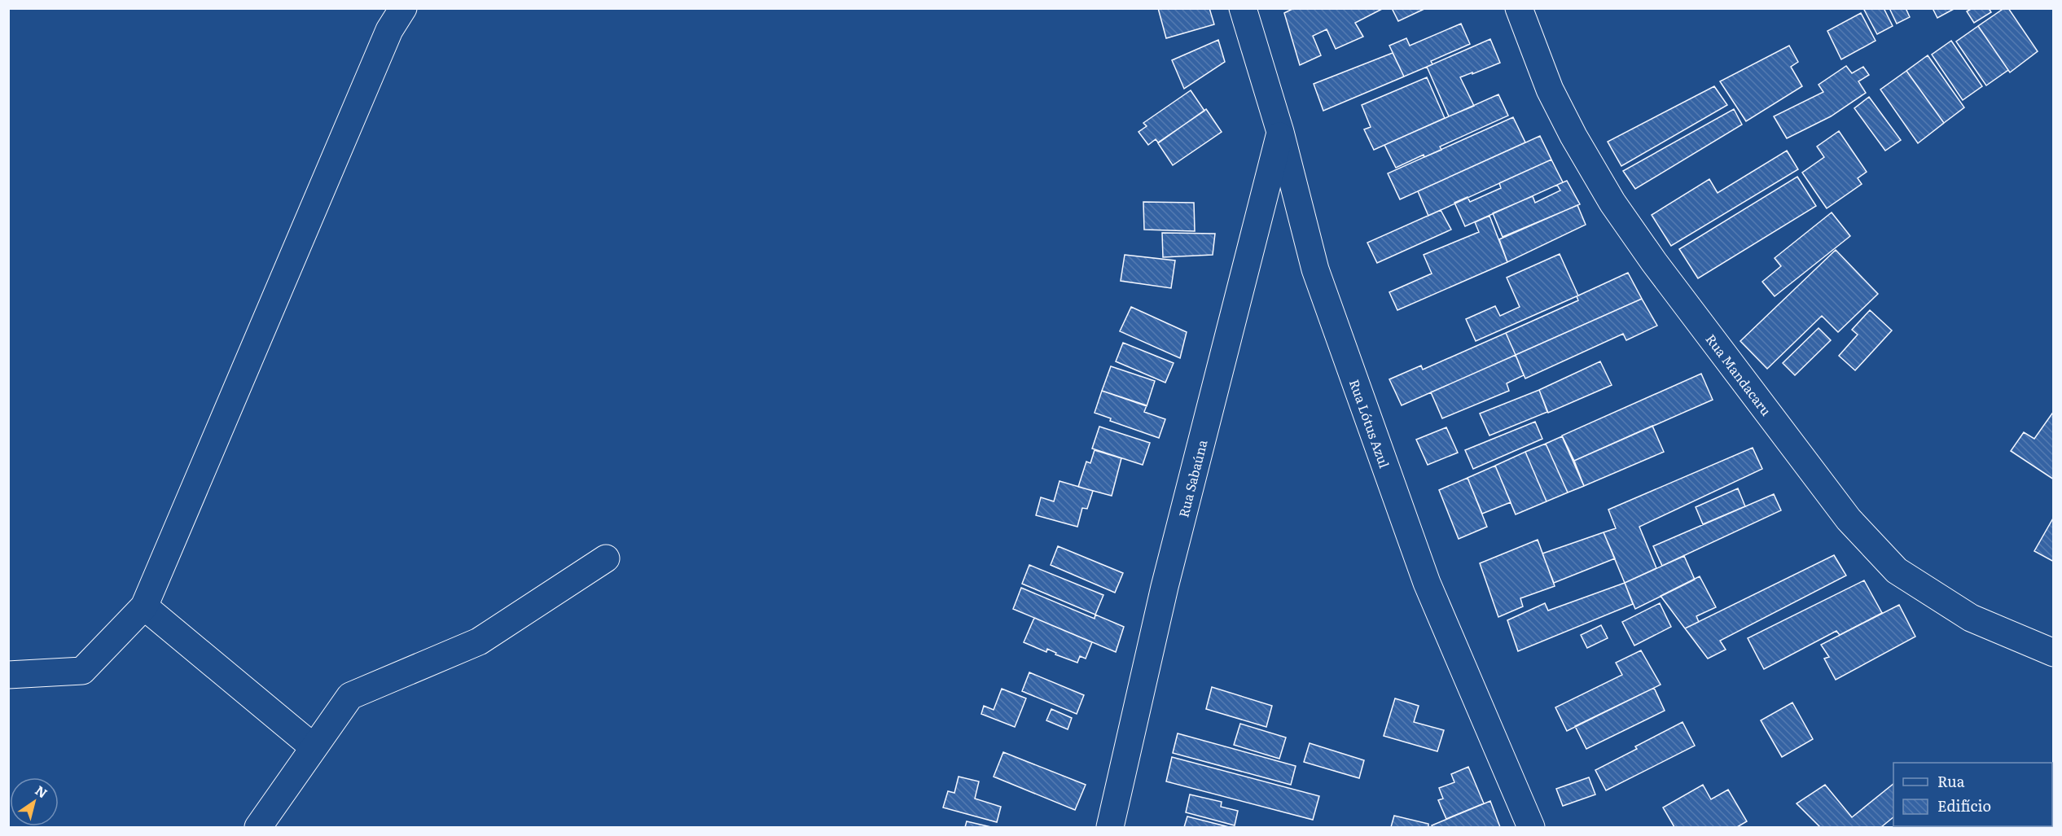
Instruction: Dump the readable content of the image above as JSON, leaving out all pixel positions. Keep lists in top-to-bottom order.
{
  "streets": {
    "street": ["Rua Mandacaru", "Rua Lótus Azul", "Rua Sabaúna"]
  },
  "crossings": [
    ["Rua Lótus Azul", "Rua Sabaúna"]
  ],
  "legend": ["Rua", "Edifício"],
  "north": "top right"
}
